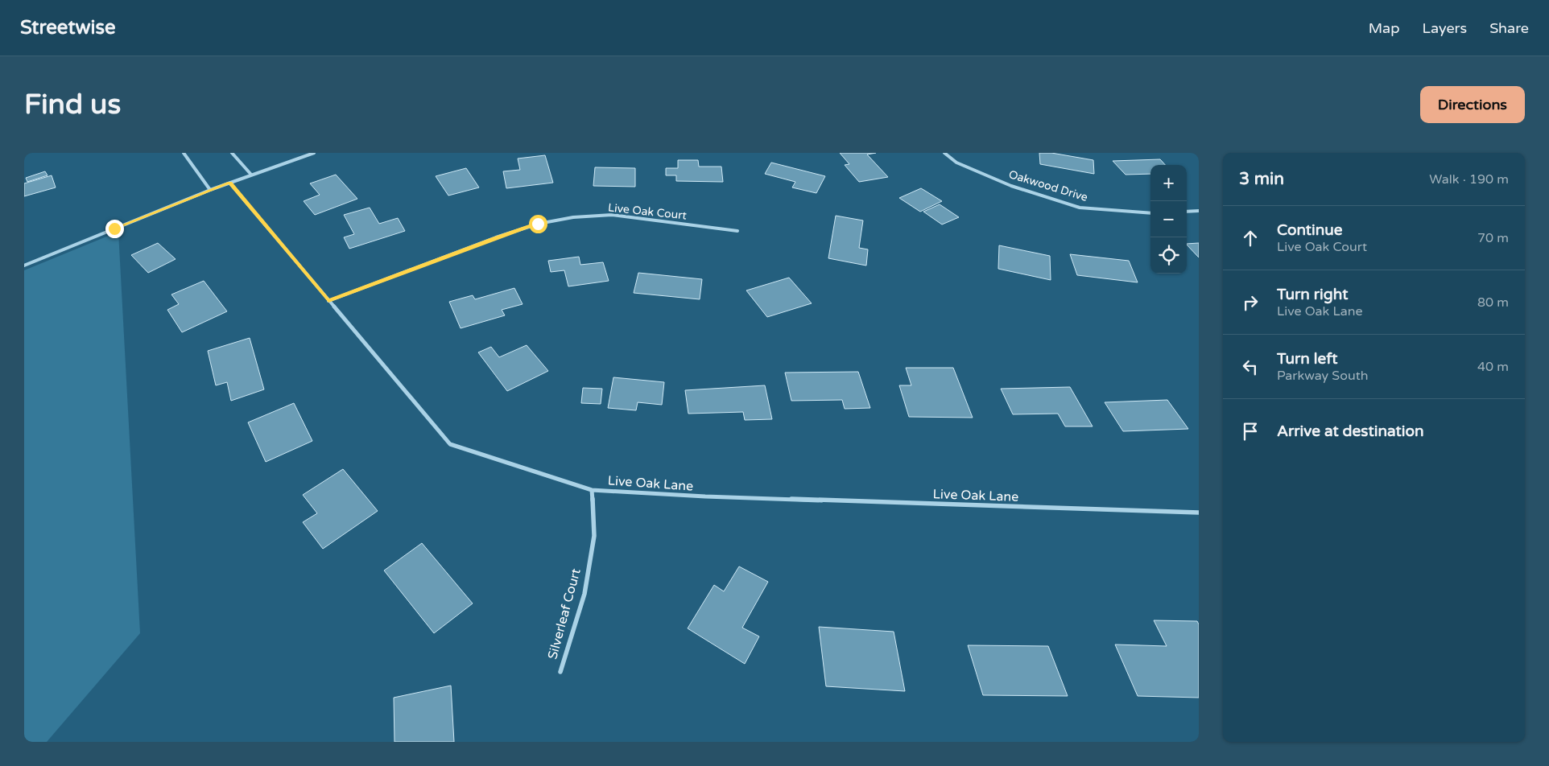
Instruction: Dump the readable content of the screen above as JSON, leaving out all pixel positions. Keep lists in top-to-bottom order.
{
  "streets": {
    "street": [
      "Oakwood Drive",
      "Live Oak Court",
      "Live Oak Lane",
      "Silverleaf Court"
    ]
  },
  "crossings": [
    ["Live Oak Court", "Live Oak Lane"],
    ["Live Oak Lane", "Silverleaf Court"]
  ],
  "page": {
    "header": "Streetwise",
    "nav": ["Map", "Layers", "Share"],
    "buttons": "Directions",
    "title": "Find us",
    "heading": ["3 min", "Walk · 190 m"],
    "map_buttons": ["+", "−"],
    "list": [
      ["Continue", "Live Oak Court", "70 m"],
      ["Turn right", "Live Oak Lane", "80 m"],
      ["Turn left", "Parkway South", "40 m"],
      "Arrive at destination"
    ]
  }
}
